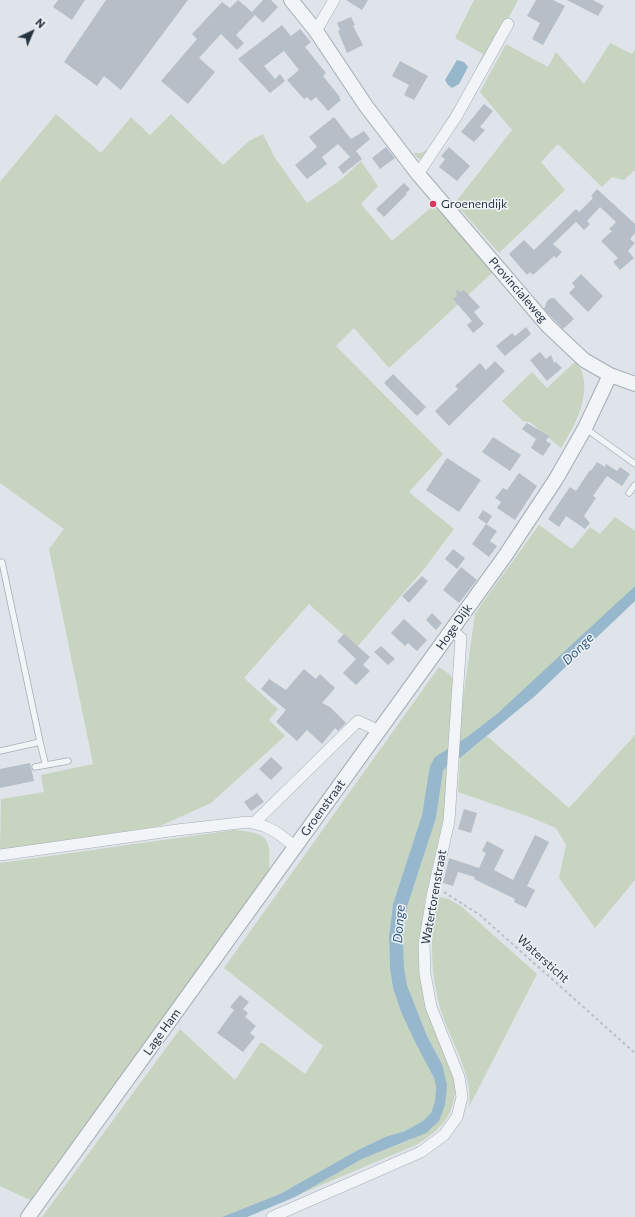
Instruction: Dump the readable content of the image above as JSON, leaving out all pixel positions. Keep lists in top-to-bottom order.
{
  "streets": {
    "street": [
      "Provincialeweg",
      "Hoge Dijk",
      "Groenstraat",
      "Watertorenstraat",
      "Lage Ham"
    ],
    "path": ["Watersticht"]
  },
  "crossings": [
    ["Provincialeweg", "Hoge Dijk"],
    ["Hoge Dijk", "Groenstraat"],
    ["Hoge Dijk", "Watertorenstraat"],
    ["Groenstraat", "Lage Ham"],
    ["Watertorenstraat", "Watersticht"]
  ],
  "water": ["Donge"],
  "places": ["Groenendijk"],
  "north": "top right"
}
